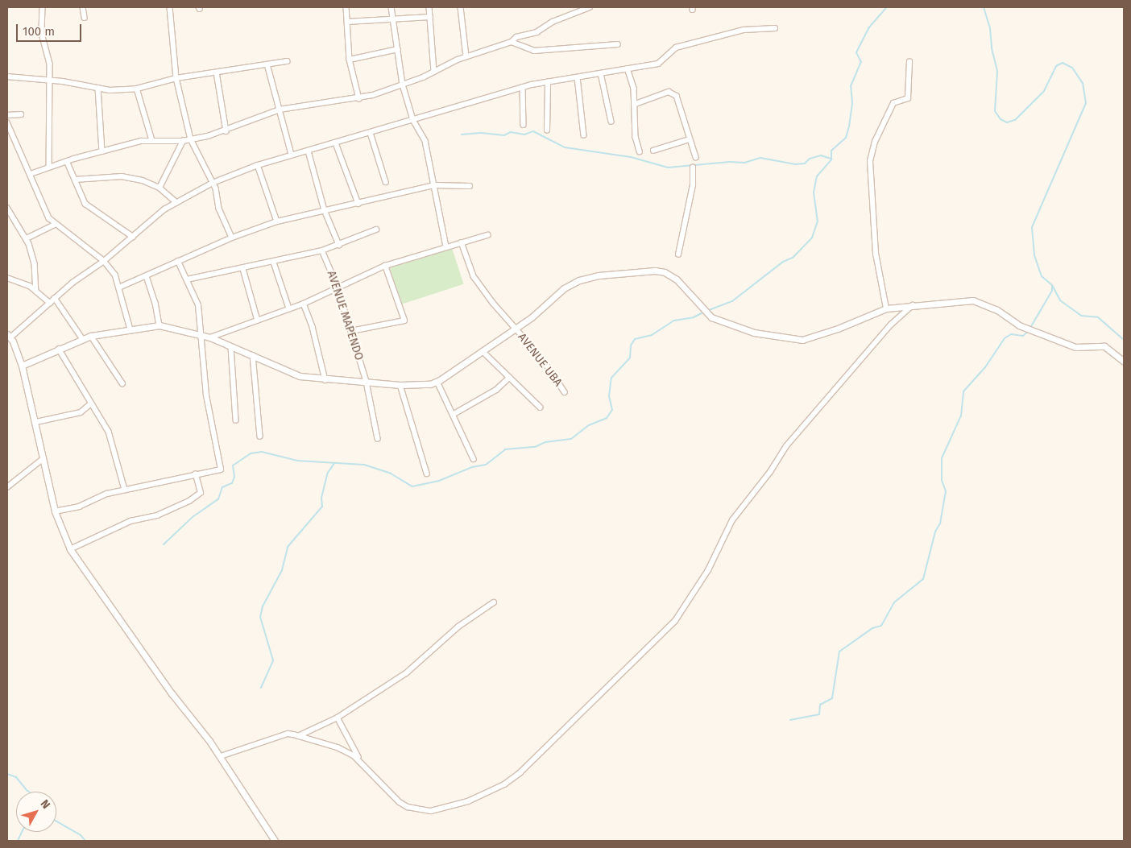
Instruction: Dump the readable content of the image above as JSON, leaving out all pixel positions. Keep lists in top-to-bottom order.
{
  "streets": {
    "street": ["AVENUE MAPENDO", "AVENUE UBA"]
  },
  "scale_bar": "100 m",
  "north": "top right"
}
